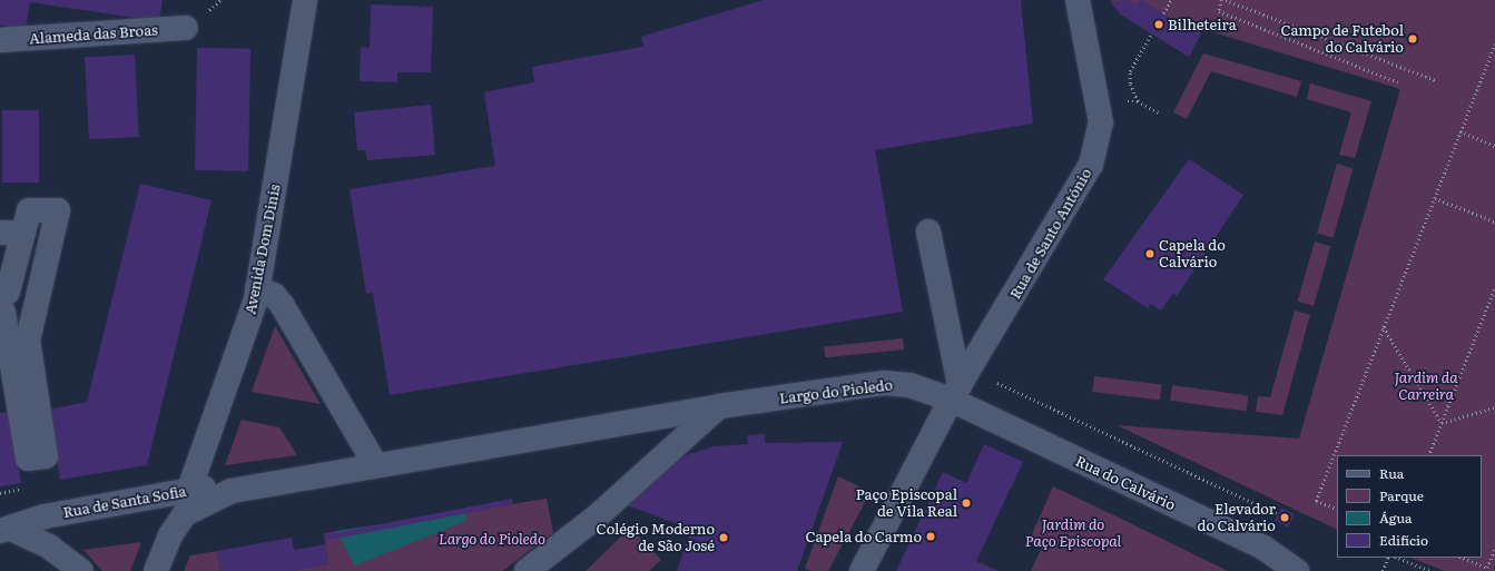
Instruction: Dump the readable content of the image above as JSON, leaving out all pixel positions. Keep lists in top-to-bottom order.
{
  "streets": {
    "street": [
      "Alameda das Broas",
      "Rua de Santo António",
      "Avenida Dom Dinis",
      "Largo do Pioledo",
      "Rua do Calvário",
      "Rua de Santa Sofia"
    ]
  },
  "crossings": [
    ["Rua de Santo António", "Largo do Pioledo"],
    ["Rua de Santo António", "Rua do Calvário"],
    ["Avenida Dom Dinis", "Rua de Santa Sofia"],
    ["Largo do Pioledo", "Rua do Calvário"],
    ["Largo do Pioledo", "Rua de Santa Sofia"]
  ],
  "parks": ["Jardim da Carreira", "Jardim do Paço Episcopal", "Largo do Pioledo"],
  "places": [
    "Bilheteira",
    "Campo de Futebol do Calvário",
    "Capela do Calvário",
    "Paço Episcopal de Vila Real",
    "Elevador do Calvário",
    "Capela do Carmo",
    "Colégio Moderno de São José"
  ],
  "legend": [
    "Rua",
    "Parque",
    "Água",
    "Edifício"
  ]
}
